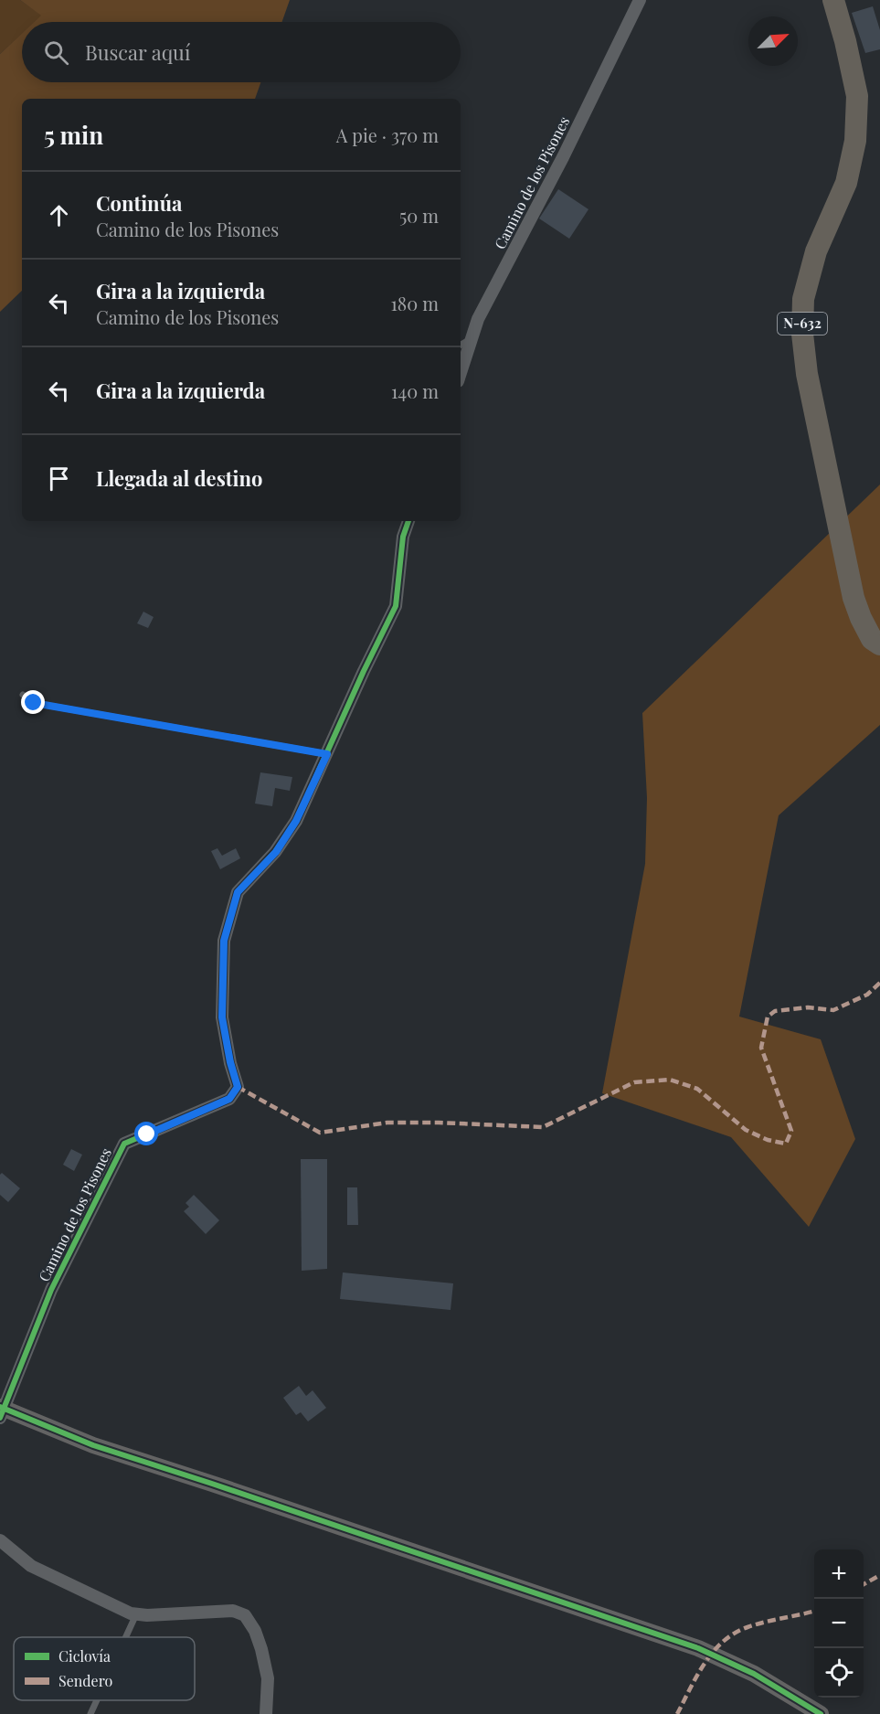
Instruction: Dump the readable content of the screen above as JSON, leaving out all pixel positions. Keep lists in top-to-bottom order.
{
  "streets": {
    "highway": ["N-632"],
    "street": ["Camino de los Pisones"]
  },
  "legend": ["Ciclovía", "Sendero"],
  "north": "top right",
  "page": {
    "search": "Buscar aquí",
    "heading": ["5 min", "A pie · 370 m"],
    "list": [
      ["Continúa", "Camino de los Pisones", "50 m"],
      ["Gira a la izquierda", "Camino de los Pisones", "180 m"],
      ["Gira a la izquierda", "140 m"],
      "Llegada al destino"
    ],
    "map_buttons": ["+", "−"]
  }
}
